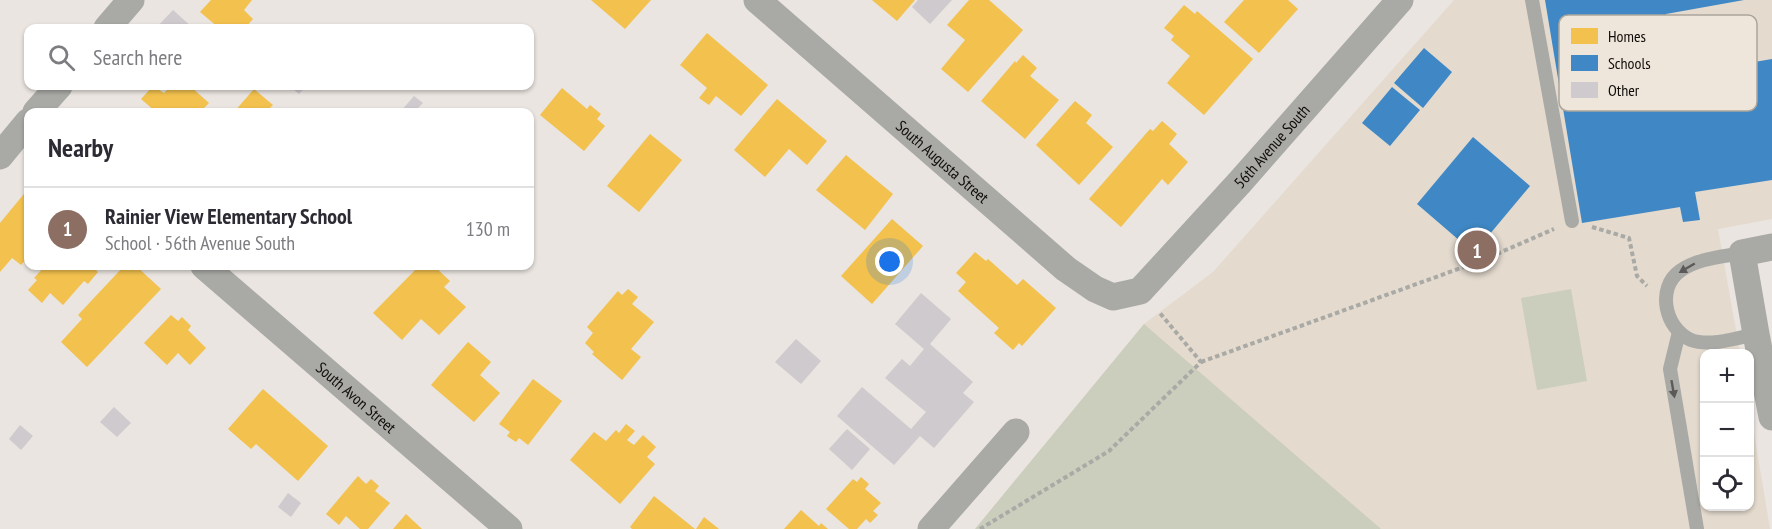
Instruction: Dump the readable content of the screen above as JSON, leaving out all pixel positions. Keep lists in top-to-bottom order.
{
  "streets": {
    "street": ["56th Avenue South", "South Augusta Street", "South Avon Street"]
  },
  "crossings": [
    ["56th Avenue South", "South Augusta Street"]
  ],
  "legend": ["Homes", "Schools", "Other"],
  "page": {
    "search": "Search here",
    "heading": "Nearby",
    "list": [
      {
        "mark": "1",
        "name": "Rainier View Elementary School",
        "note": "School · 56th Avenue South",
        "value": "130 m"
      }
    ],
    "pins": "1",
    "map_buttons": ["+", "−"]
  }
}
